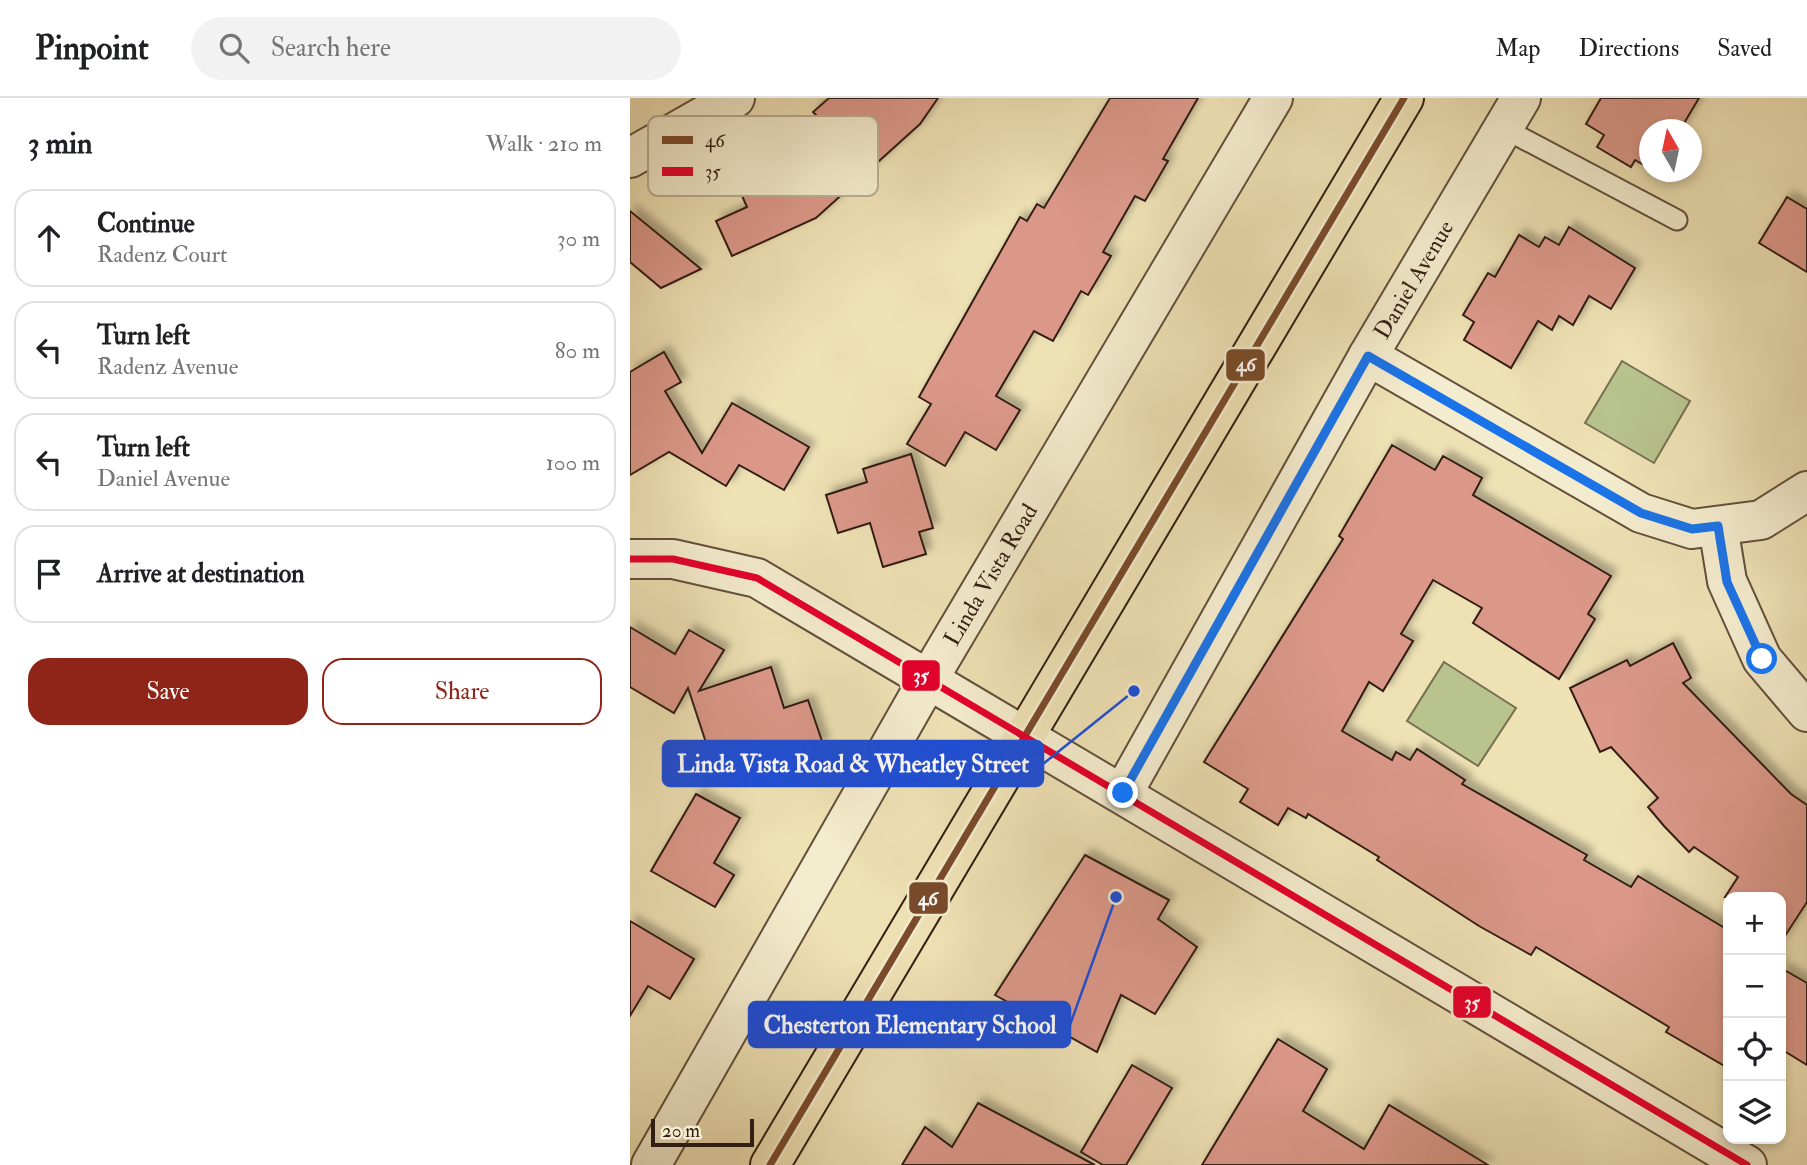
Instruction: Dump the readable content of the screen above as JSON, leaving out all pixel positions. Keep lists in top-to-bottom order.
{
  "streets": {
    "street": ["Daniel Avenue", "Linda Vista Road"]
  },
  "places": ["Linda Vista Road & Wheatley Street", "Chesterton Elementary School"],
  "lines": ["transit line 46", "transit line 35"],
  "legend": ["46", "35"],
  "scale_bar": "20 m",
  "north": "top",
  "page": {
    "header": "Pinpoint",
    "search": "Search here",
    "nav": ["Map", "Directions", "Saved"],
    "heading": ["3 min", "Walk · 210 m"],
    "list": [
      ["Continue", "Radenz Court", "30 m"],
      ["Turn left", "Radenz Avenue", "80 m"],
      ["Turn left", "Daniel Avenue", "100 m"],
      "Arrive at destination"
    ],
    "buttons": ["Save", "Share"],
    "map_buttons": ["+", "−"],
    "scale": "20 m"
  }
}
